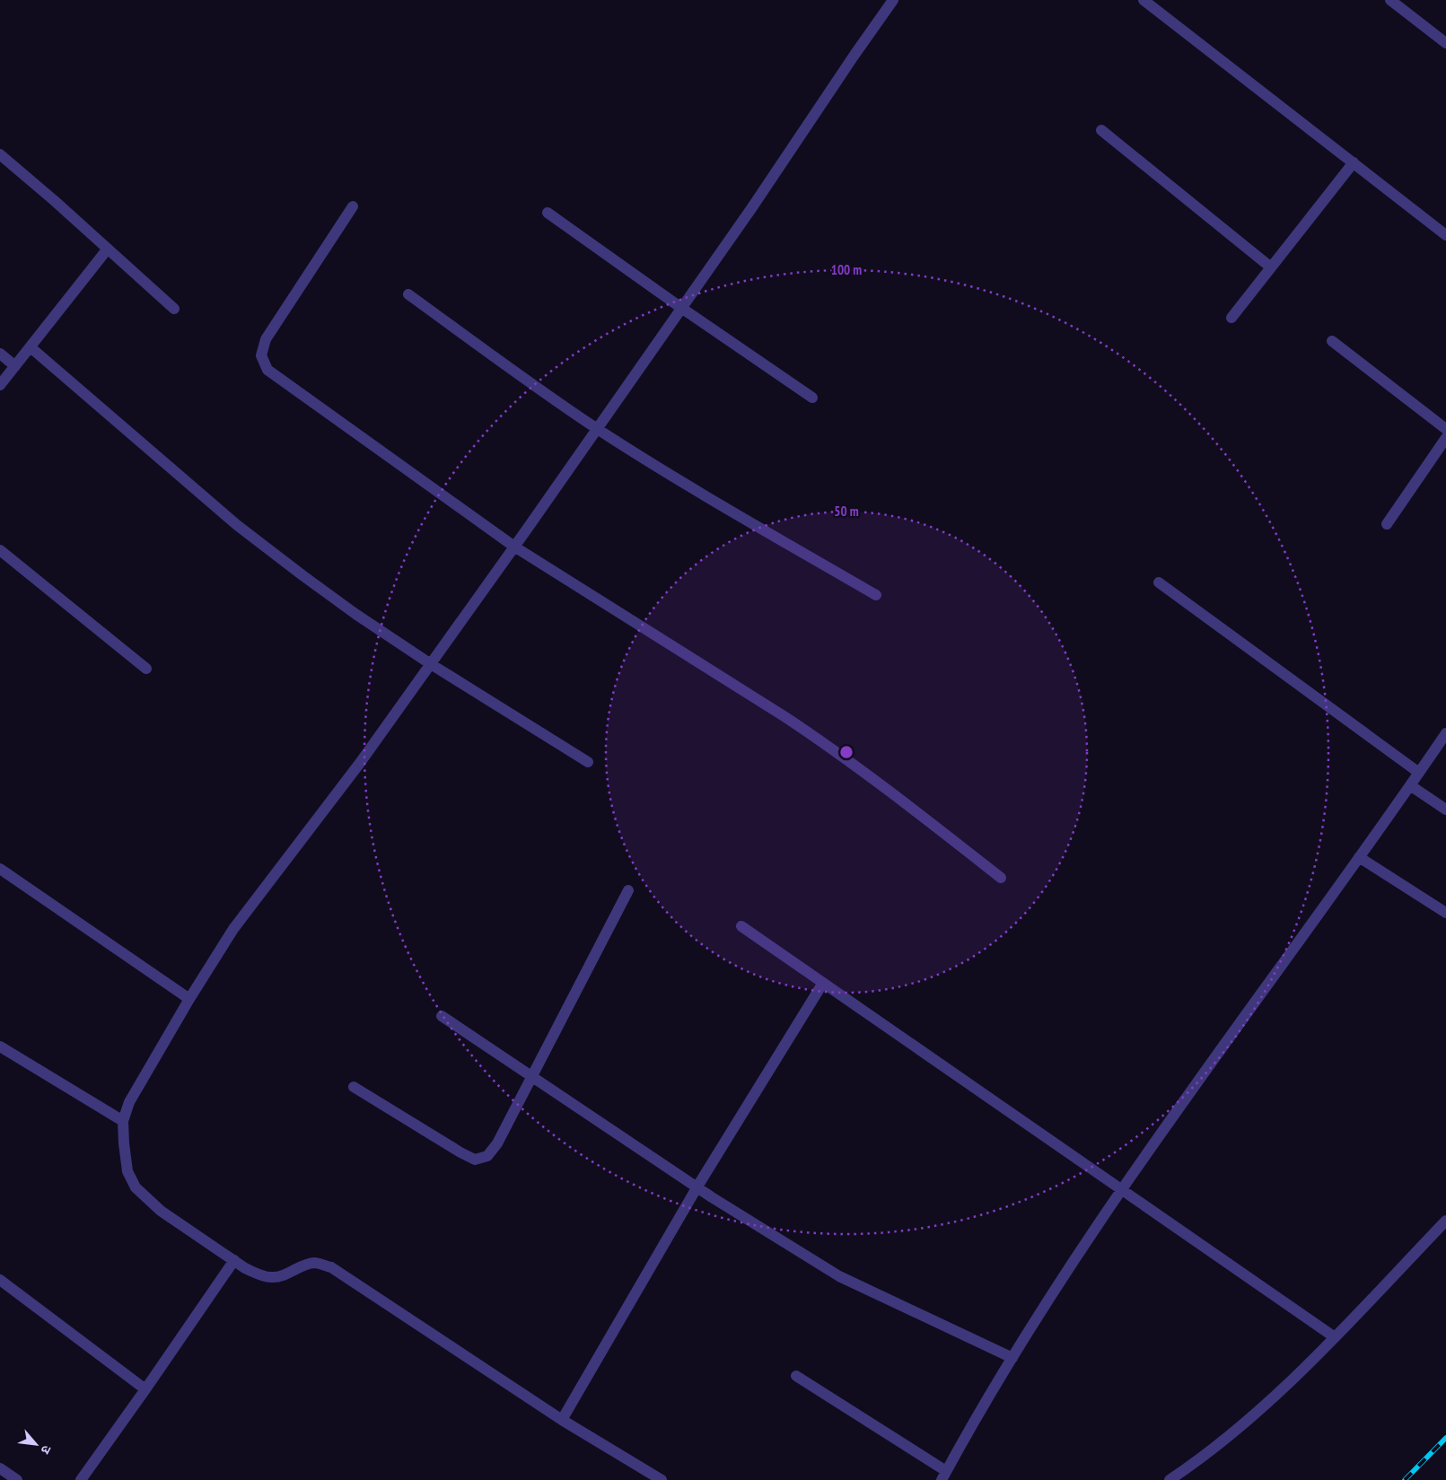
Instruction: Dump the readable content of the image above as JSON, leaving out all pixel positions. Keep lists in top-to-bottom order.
{
  "north": "bottom right",
  "rings": ["100 m", "50 m"]
}
